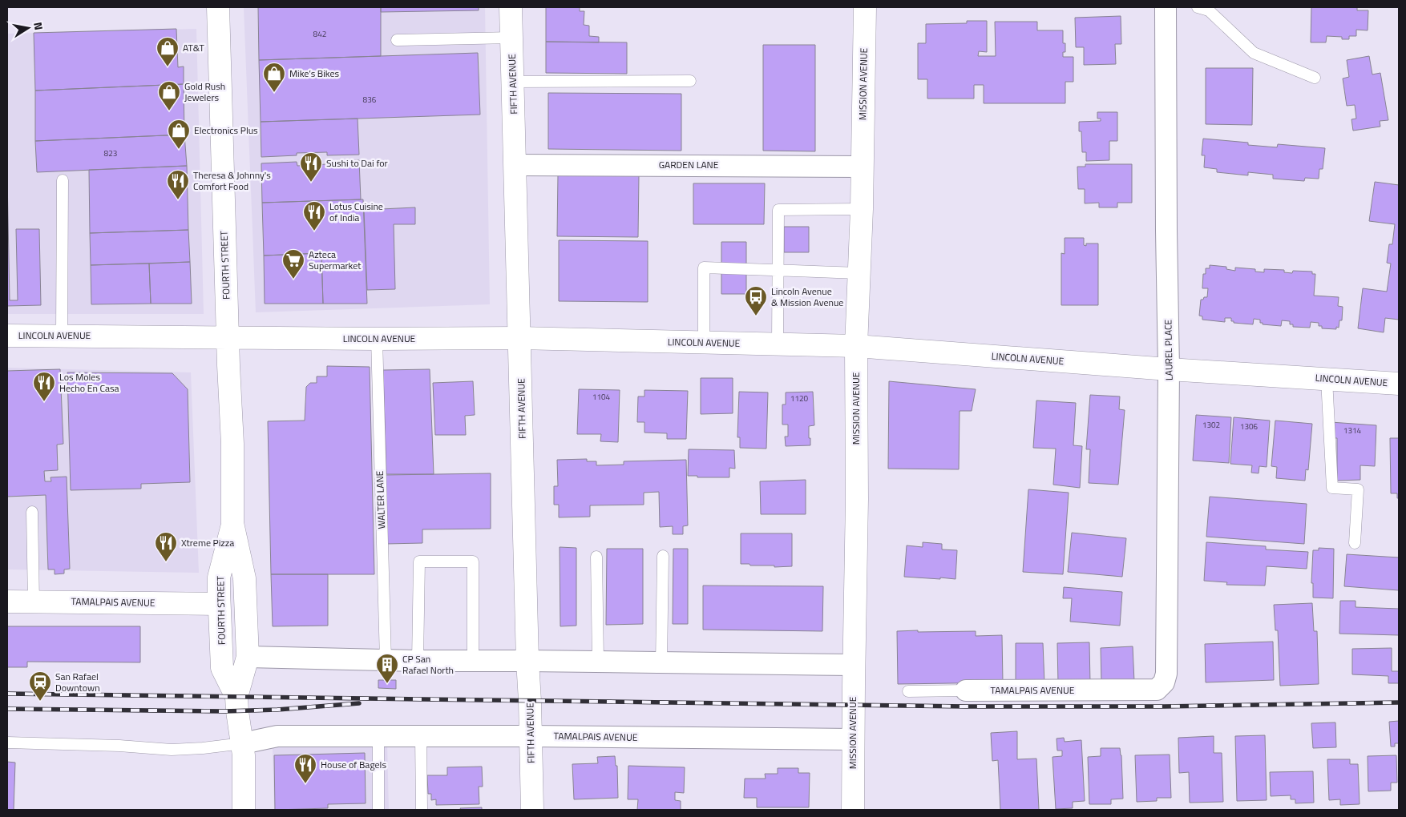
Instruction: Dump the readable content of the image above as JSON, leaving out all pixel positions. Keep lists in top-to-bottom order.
{
  "streets": {
    "main road": [
      "FIFTH AVENUE",
      "MISSION AVENUE",
      "FOURTH STREET",
      "LINCOLN AVENUE",
      "TAMALPAIS AVENUE"
    ],
    "street": ["GARDEN LANE", "LAUREL PLACE"],
    "lane": ["WALTER LANE"]
  },
  "crossings": [
    ["FIFTH AVENUE", "GARDEN LANE"],
    ["FIFTH AVENUE", "LINCOLN AVENUE"],
    ["FIFTH AVENUE", "TAMALPAIS AVENUE"],
    ["MISSION AVENUE", "GARDEN LANE"],
    ["MISSION AVENUE", "LINCOLN AVENUE"],
    ["MISSION AVENUE", "TAMALPAIS AVENUE"],
    ["FOURTH STREET", "LINCOLN AVENUE"],
    ["FOURTH STREET", "TAMALPAIS AVENUE"],
    ["LINCOLN AVENUE", "LAUREL PLACE"],
    ["LINCOLN AVENUE", "WALTER LANE"],
    ["LAUREL PLACE", "TAMALPAIS AVENUE"]
  ],
  "places": {
    "shop": [
      "AT&T",
      "Mike’s Bikes",
      "Gold Rush Jewelers",
      "Electronics Plus"
    ],
    "restaurant": [
      "Sushi to Dai for",
      "Theresa & Johnny's Comfort Food",
      "Lotus Cuisine of India",
      "Los Moles Hecho En Casa",
      "Xtreme Pizza",
      "House of Bagels"
    ],
    "supermarket": ["Azteca Supermarket"],
    "bus stop": ["Lincoln Avenue & Mission Avenue"],
    "building": ["CP San Rafael North"],
    "station": ["San Rafael Downtown"]
  },
  "house_numbers": [
    "842",
    "836",
    "823",
    "1104",
    "1120",
    "1302",
    "1306",
    "1314"
  ],
  "north": "right"
}
